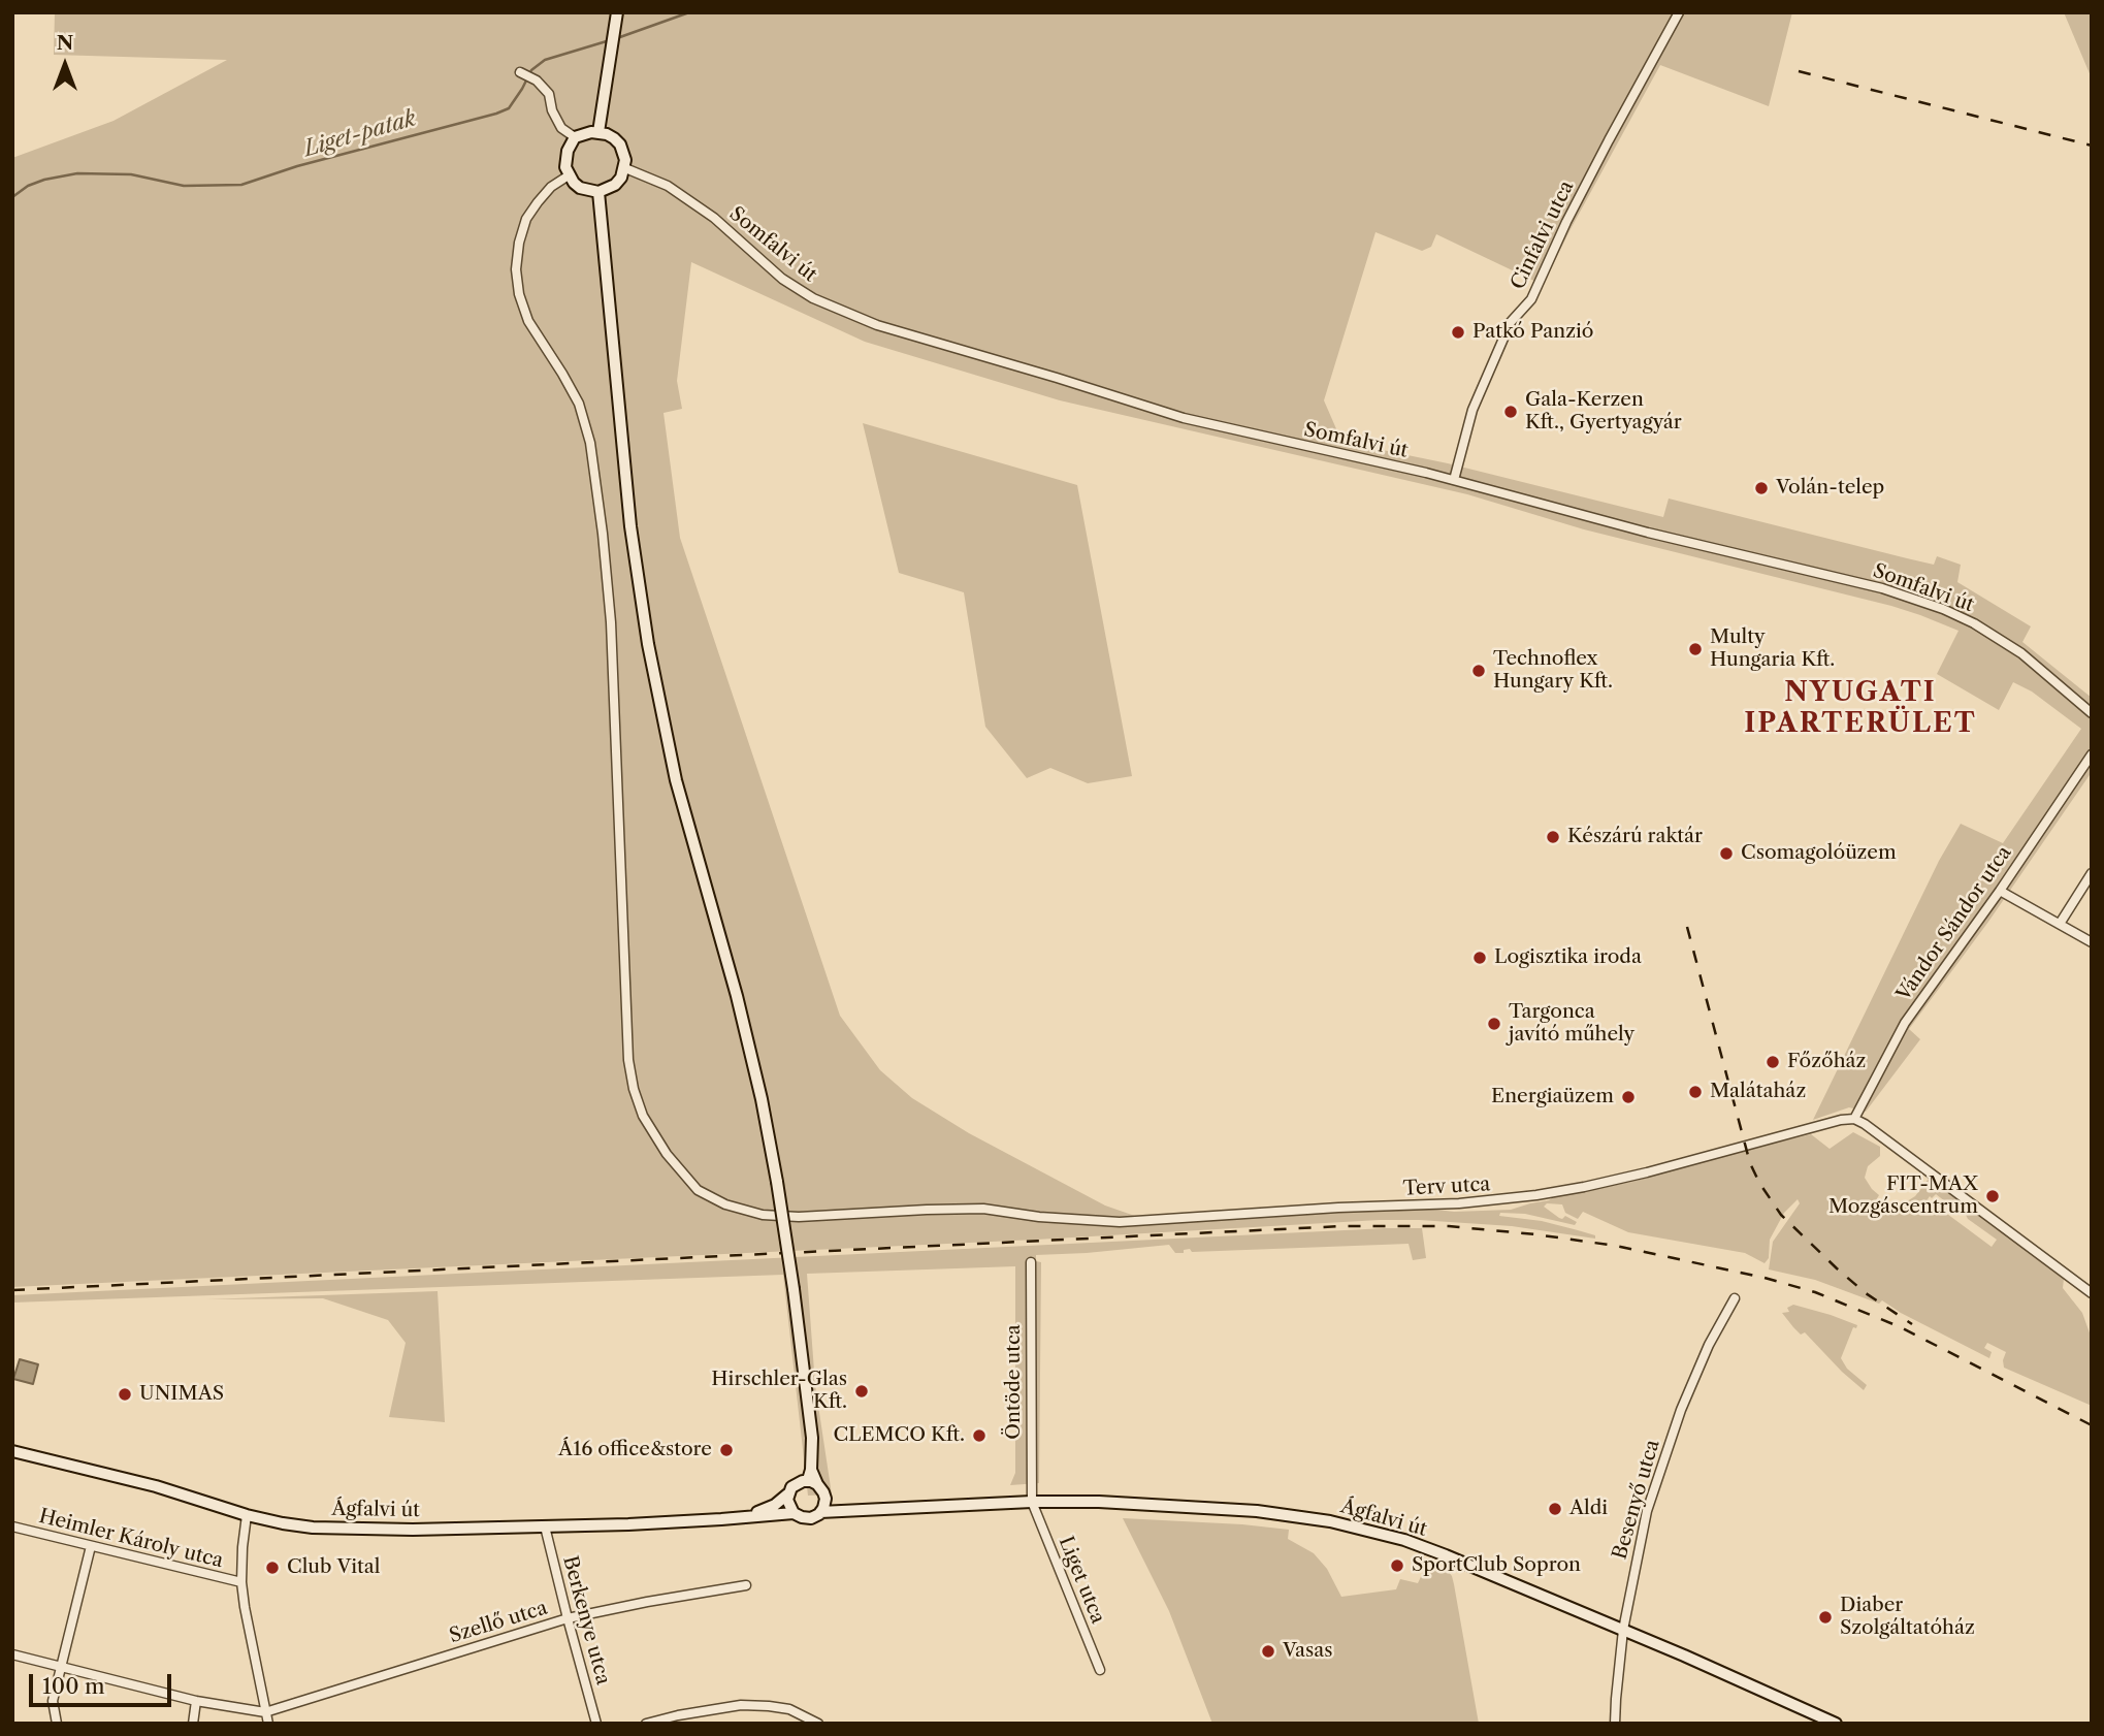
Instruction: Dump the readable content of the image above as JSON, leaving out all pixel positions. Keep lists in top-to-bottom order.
{
  "streets": {
    "main road": ["Ágfalvi út"],
    "street": [
      "Cinfalvi utca",
      "Somfalvi út",
      "Vándor Sándor utca",
      "Terv utca",
      "Öntöde utca",
      "Besenyő utca",
      "Heimler Károly utca",
      "Liget utca",
      "Berkenye utca",
      "Szellő utca"
    ]
  },
  "crossings": [
    ["Cinfalvi utca", "Somfalvi út"],
    ["Somfalvi út", "Terv utca"],
    ["Vándor Sándor utca", "Terv utca"],
    ["Öntöde utca", "Ágfalvi út"],
    ["Öntöde utca", "Liget utca"],
    ["Besenyő utca", "Ágfalvi út"],
    ["Ágfalvi út", "Liget utca"],
    ["Ágfalvi út", "Berkenye utca"],
    ["Berkenye utca", "Szellő utca"]
  ],
  "districts": ["NYUGATI IPARTERÜLET"],
  "water": ["Liget-patak"],
  "places": [
    "Patkó Panzió",
    "Gala-Kerzen Kft., Gyertyagyár",
    "Volán-telep",
    "Multy Hungaria Kft.",
    "Technoflex Hungary Kft.",
    "Készárú raktár",
    "Csomagolóüzem",
    "Logisztika iroda",
    "Targonca javító műhely",
    "Főzőház",
    "Malátaház",
    "Energiaüzem",
    "FIT-MAX Mozgáscentrum",
    "Hirschler-Glas Kft.",
    "UNIMAS",
    "CLEMCO Kft.",
    "Á16 office&store",
    "Aldi",
    "SportClub Sopron",
    "Club Vital",
    "Diaber Szolgáltatóház",
    "Vasas"
  ],
  "scale_bar": "100 m",
  "north": "top"
}
